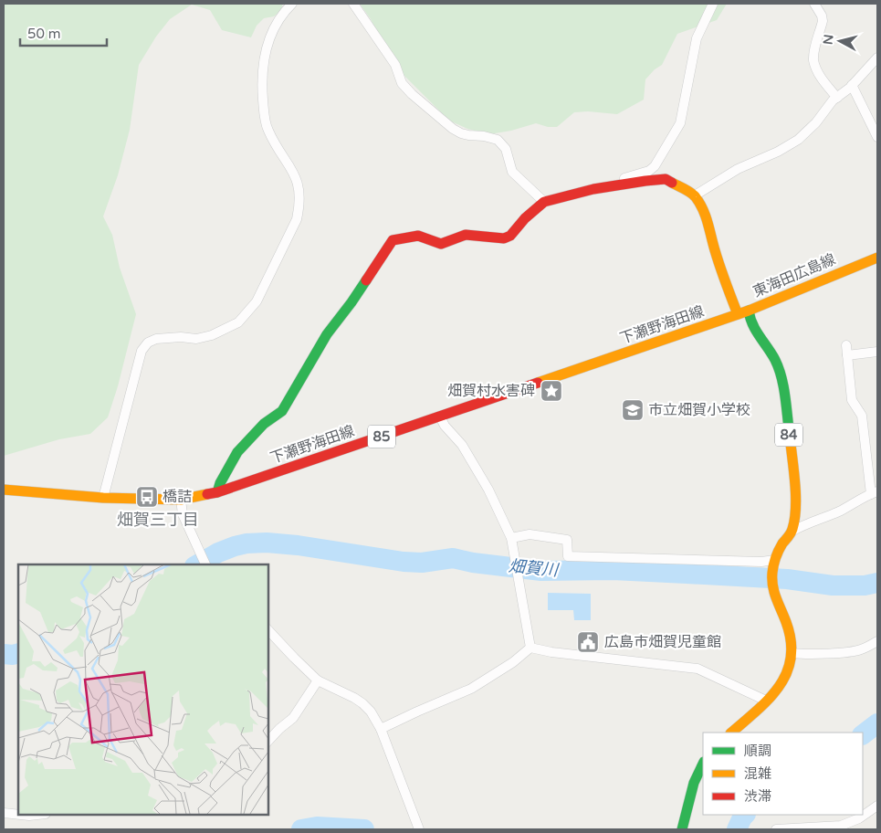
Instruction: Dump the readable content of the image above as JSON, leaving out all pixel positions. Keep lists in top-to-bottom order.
{
  "streets": {
    "main road": [
      "東海田広島線",
      "下瀬野海田線",
      "84",
      "85"
    ]
  },
  "crossings": [
    ["東海田広島線", "下瀬野海田線"]
  ],
  "districts": ["畑賀三丁目"],
  "water": ["畑賀川"],
  "places": {
    "place": ["畑賀村水害碑"],
    "school or university": ["市立畑賀小学校"],
    "bus stop": ["橋詰"],
    "public building": ["広島市畑賀児童館"]
  },
  "legend": ["順調", "混雑", "渋滞"],
  "scale_bar": "50 m",
  "north": "left"
}
